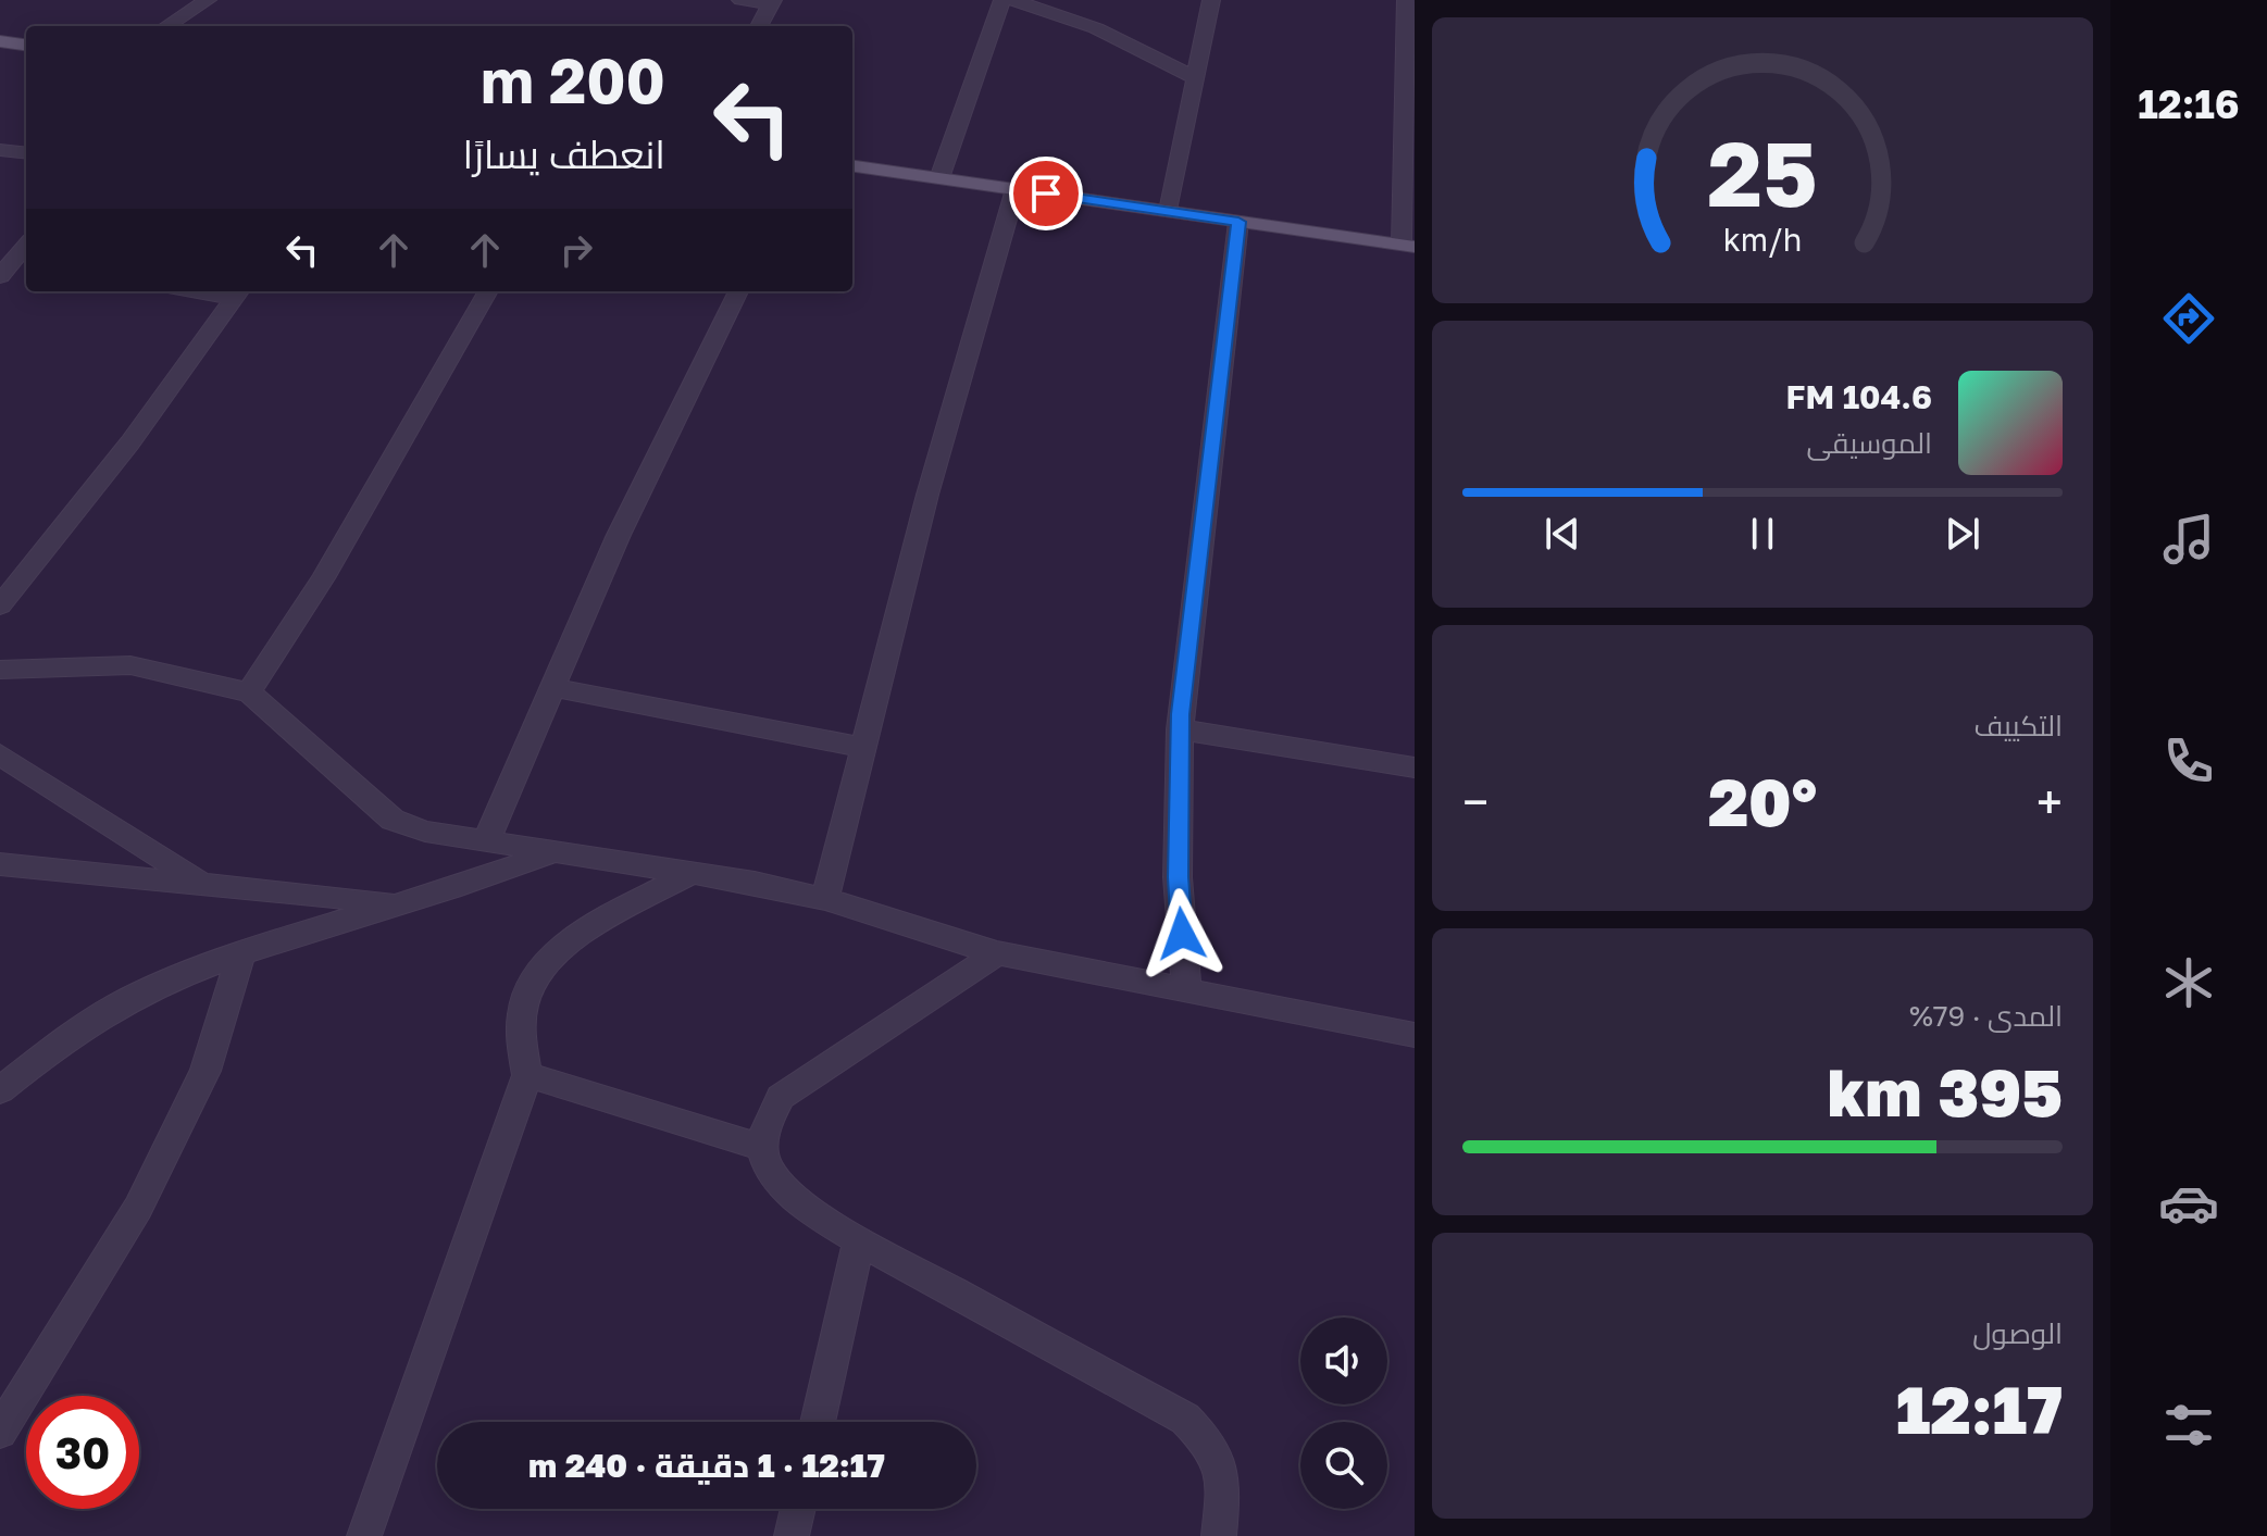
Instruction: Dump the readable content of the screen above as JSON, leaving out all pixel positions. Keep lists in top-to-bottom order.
{
  "page": {
    "tabs": "12:16",
    "turn": ["200 m", "انعطف يسارًا"],
    "song": ["104.6 FM", "الموسيقى"],
    "tile": [
      "التكييف",
      ["المدى · 79%", "395 km"],
      ["الوصول", "12:17"]
    ],
    "heat": ["−", "20°", "+"],
    "limit": "30",
    "trip": "12:17 · 1 دقيقة · 240 m",
    "gauge": ["25", "km/h"]
  }
}
